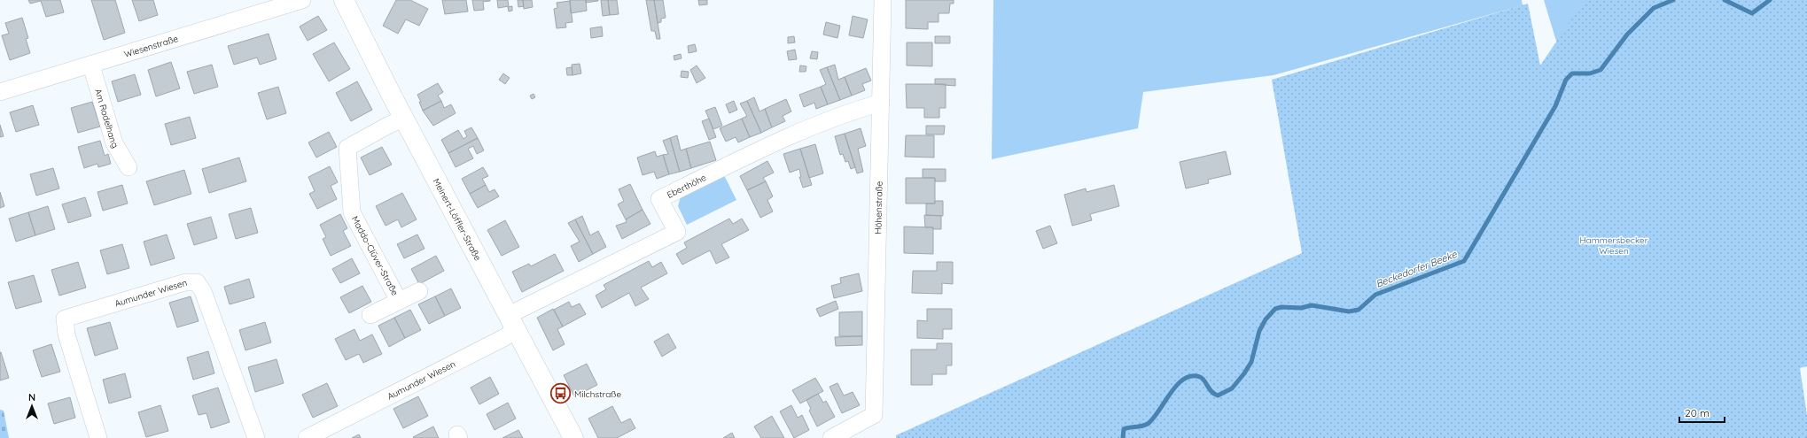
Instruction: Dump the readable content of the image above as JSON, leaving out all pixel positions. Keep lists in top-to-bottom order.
{
  "streets": {
    "street": [
      "Wiesenstraße",
      "Am Rodelhang",
      "Eberthöhe",
      "Höhenstraße",
      "Meinert-Löffler-Straße",
      "Maddo-Clüver-Straße",
      "Aumunder Wiesen"
    ]
  },
  "crossings": [
    ["Wiesenstraße", "Am Rodelhang"],
    ["Eberthöhe", "Höhenstraße"],
    ["Eberthöhe", "Meinert-Löffler-Straße"],
    ["Eberthöhe", "Aumunder Wiesen"],
    ["Meinert-Löffler-Straße", "Maddo-Clüver-Straße"],
    ["Meinert-Löffler-Straße", "Aumunder Wiesen"]
  ],
  "water": ["Beckedorfer Beeke"],
  "parks": ["Hammersbecker Wiesen"],
  "places": {
    "bus stop": ["Milchstraße"]
  },
  "scale_bar": "20 m",
  "north": "top"
}
